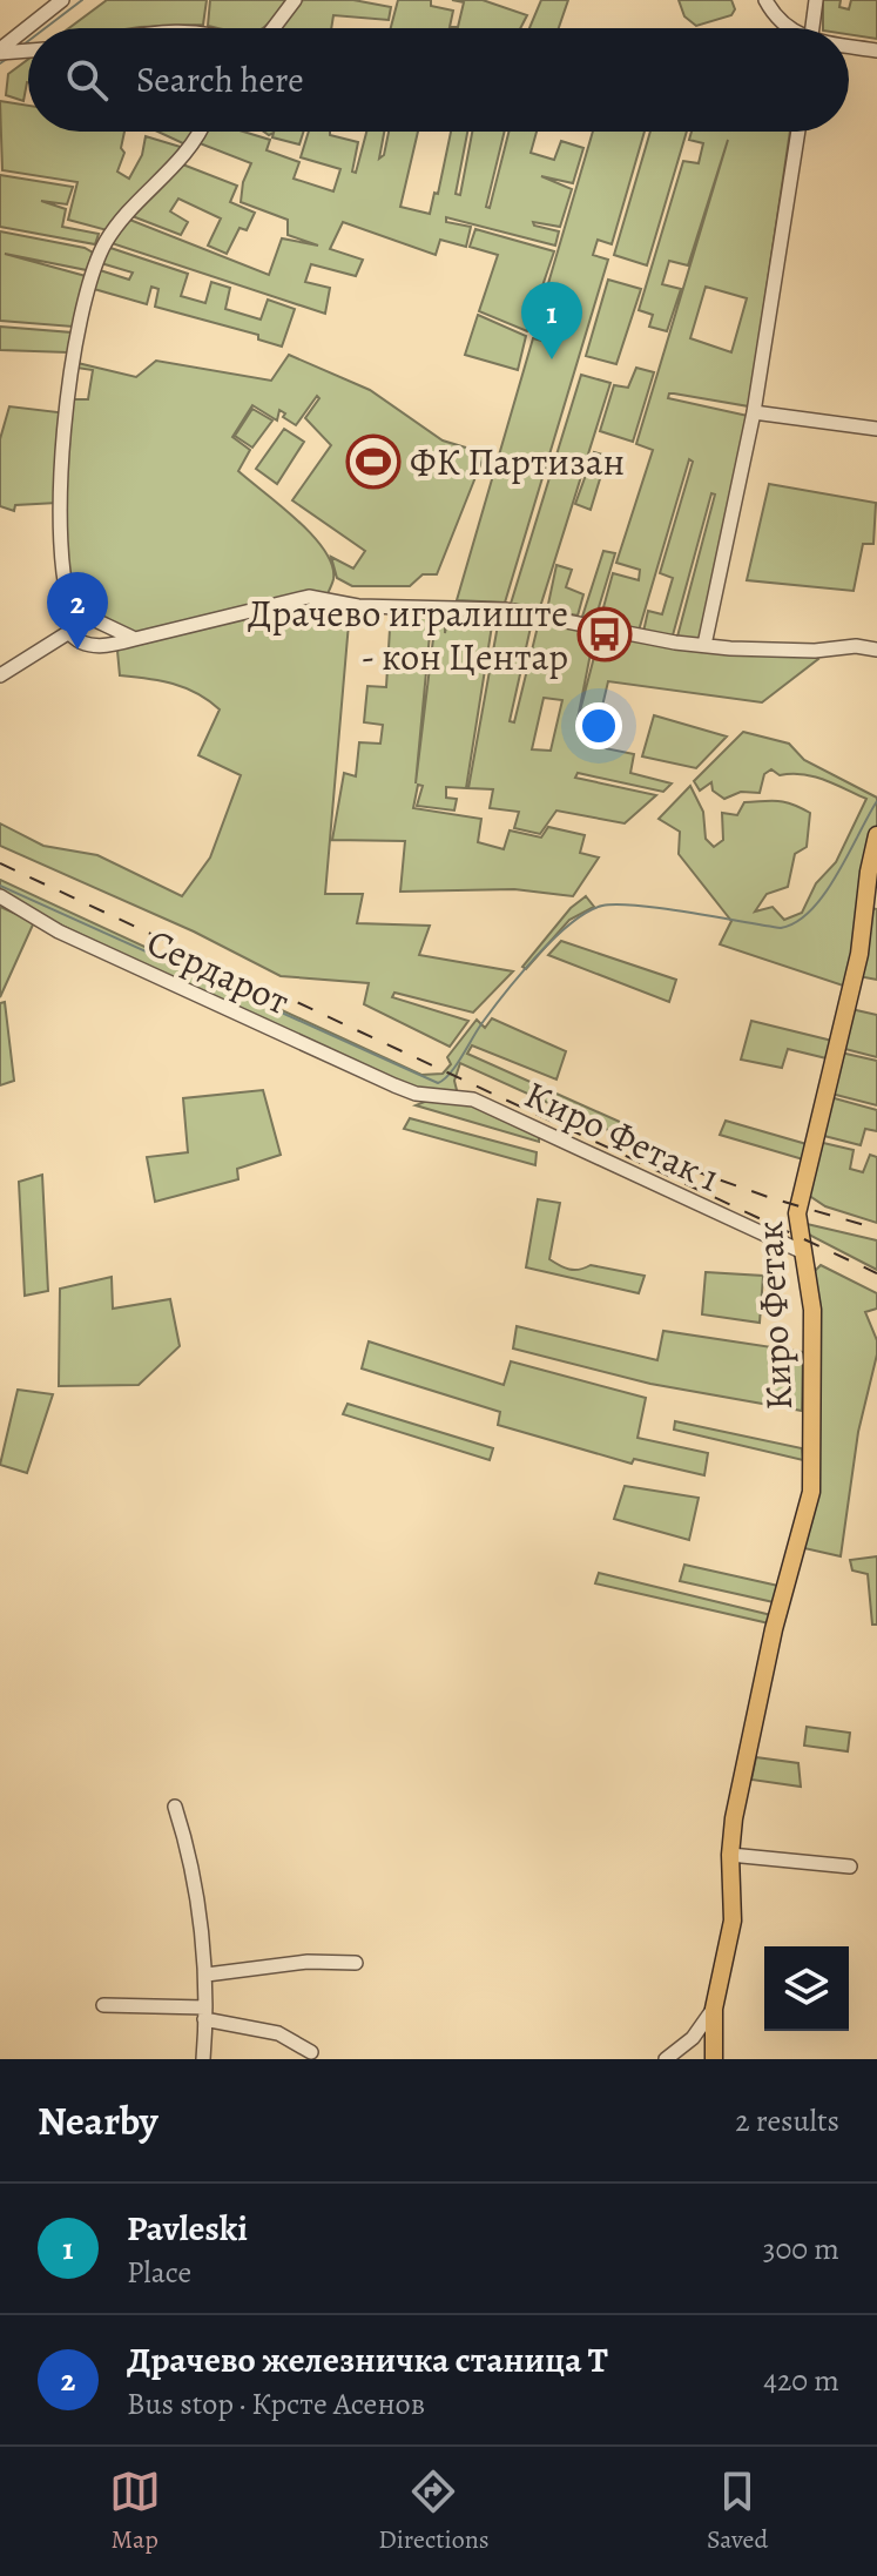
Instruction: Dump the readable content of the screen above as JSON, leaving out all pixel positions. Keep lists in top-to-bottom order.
{
  "streets": {
    "main road": ["Киро Фетак"],
    "street": ["Сердарот", "Киро Фетак 1"]
  },
  "crossings": [
    ["Сердарот", "Киро Фетак 1"],
    ["Киро Фетак 1", "Киро Фетак"]
  ],
  "places": {
    "sports": ["ФК Партизан"],
    "bus stop": ["Драчево игралиште - кон Центар"]
  },
  "page": {
    "search": "Search here",
    "pins": ["1", "2"],
    "heading": ["Nearby", "2 results"],
    "list": [
      {
        "mark": "1",
        "name": "Pavleski",
        "note": "Place",
        "value": "300 m"
      },
      {
        "mark": "2",
        "name": "Драчево железничка станица Т",
        "note": "Bus stop · Крсте Асенов",
        "value": "420 m"
      }
    ],
    "nav": ["Map", "Directions", "Saved"]
  }
}
